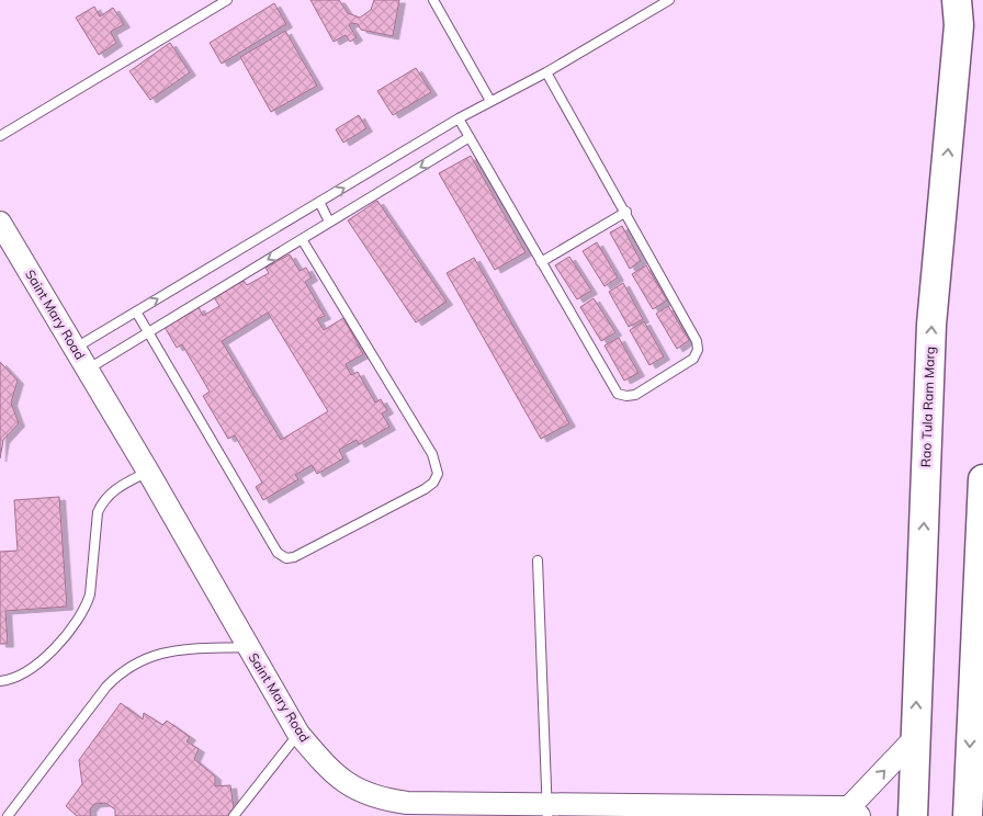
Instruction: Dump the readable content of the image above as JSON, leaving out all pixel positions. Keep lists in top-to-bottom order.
{
  "streets": {
    "main road": ["Rao Tula Ram Marg"],
    "street": ["Saint Mary Road"]
  },
  "crossings": [
    ["Saint Mary Road", "Rao Tula Ram Marg"]
  ]
}
